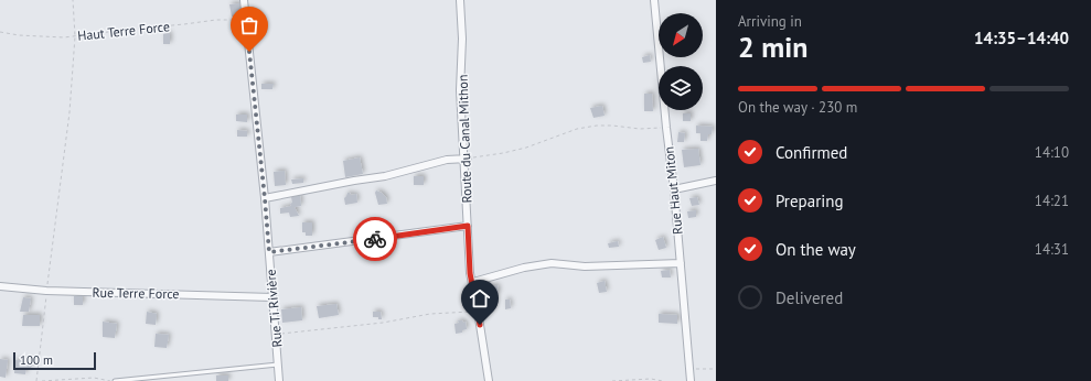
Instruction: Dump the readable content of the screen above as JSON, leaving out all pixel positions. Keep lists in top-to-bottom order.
{
  "streets": {
    "street": [
      "Route du Canal Mithon",
      "Rue Haut Miton",
      "Rue Terre Force",
      "Rue Ti Rivière"
    ],
    "path": ["Haut Terre Force"]
  },
  "crossings": [
    ["Haut Terre Force", "Rue Ti Rivière"],
    ["Rue Terre Force", "Rue Ti Rivière"]
  ],
  "scale_bar": "100 m",
  "north": "bottom left",
  "page": {
    "heading": ["2 min", "Arriving in", "14:35–14:40"],
    "bar": "On the way · 230 m",
    "list": [
      ["Confirmed", "14:10"],
      ["Preparing", "14:21"],
      ["On the way", "14:31"],
      "Delivered"
    ],
    "scale": "100 m"
  }
}
